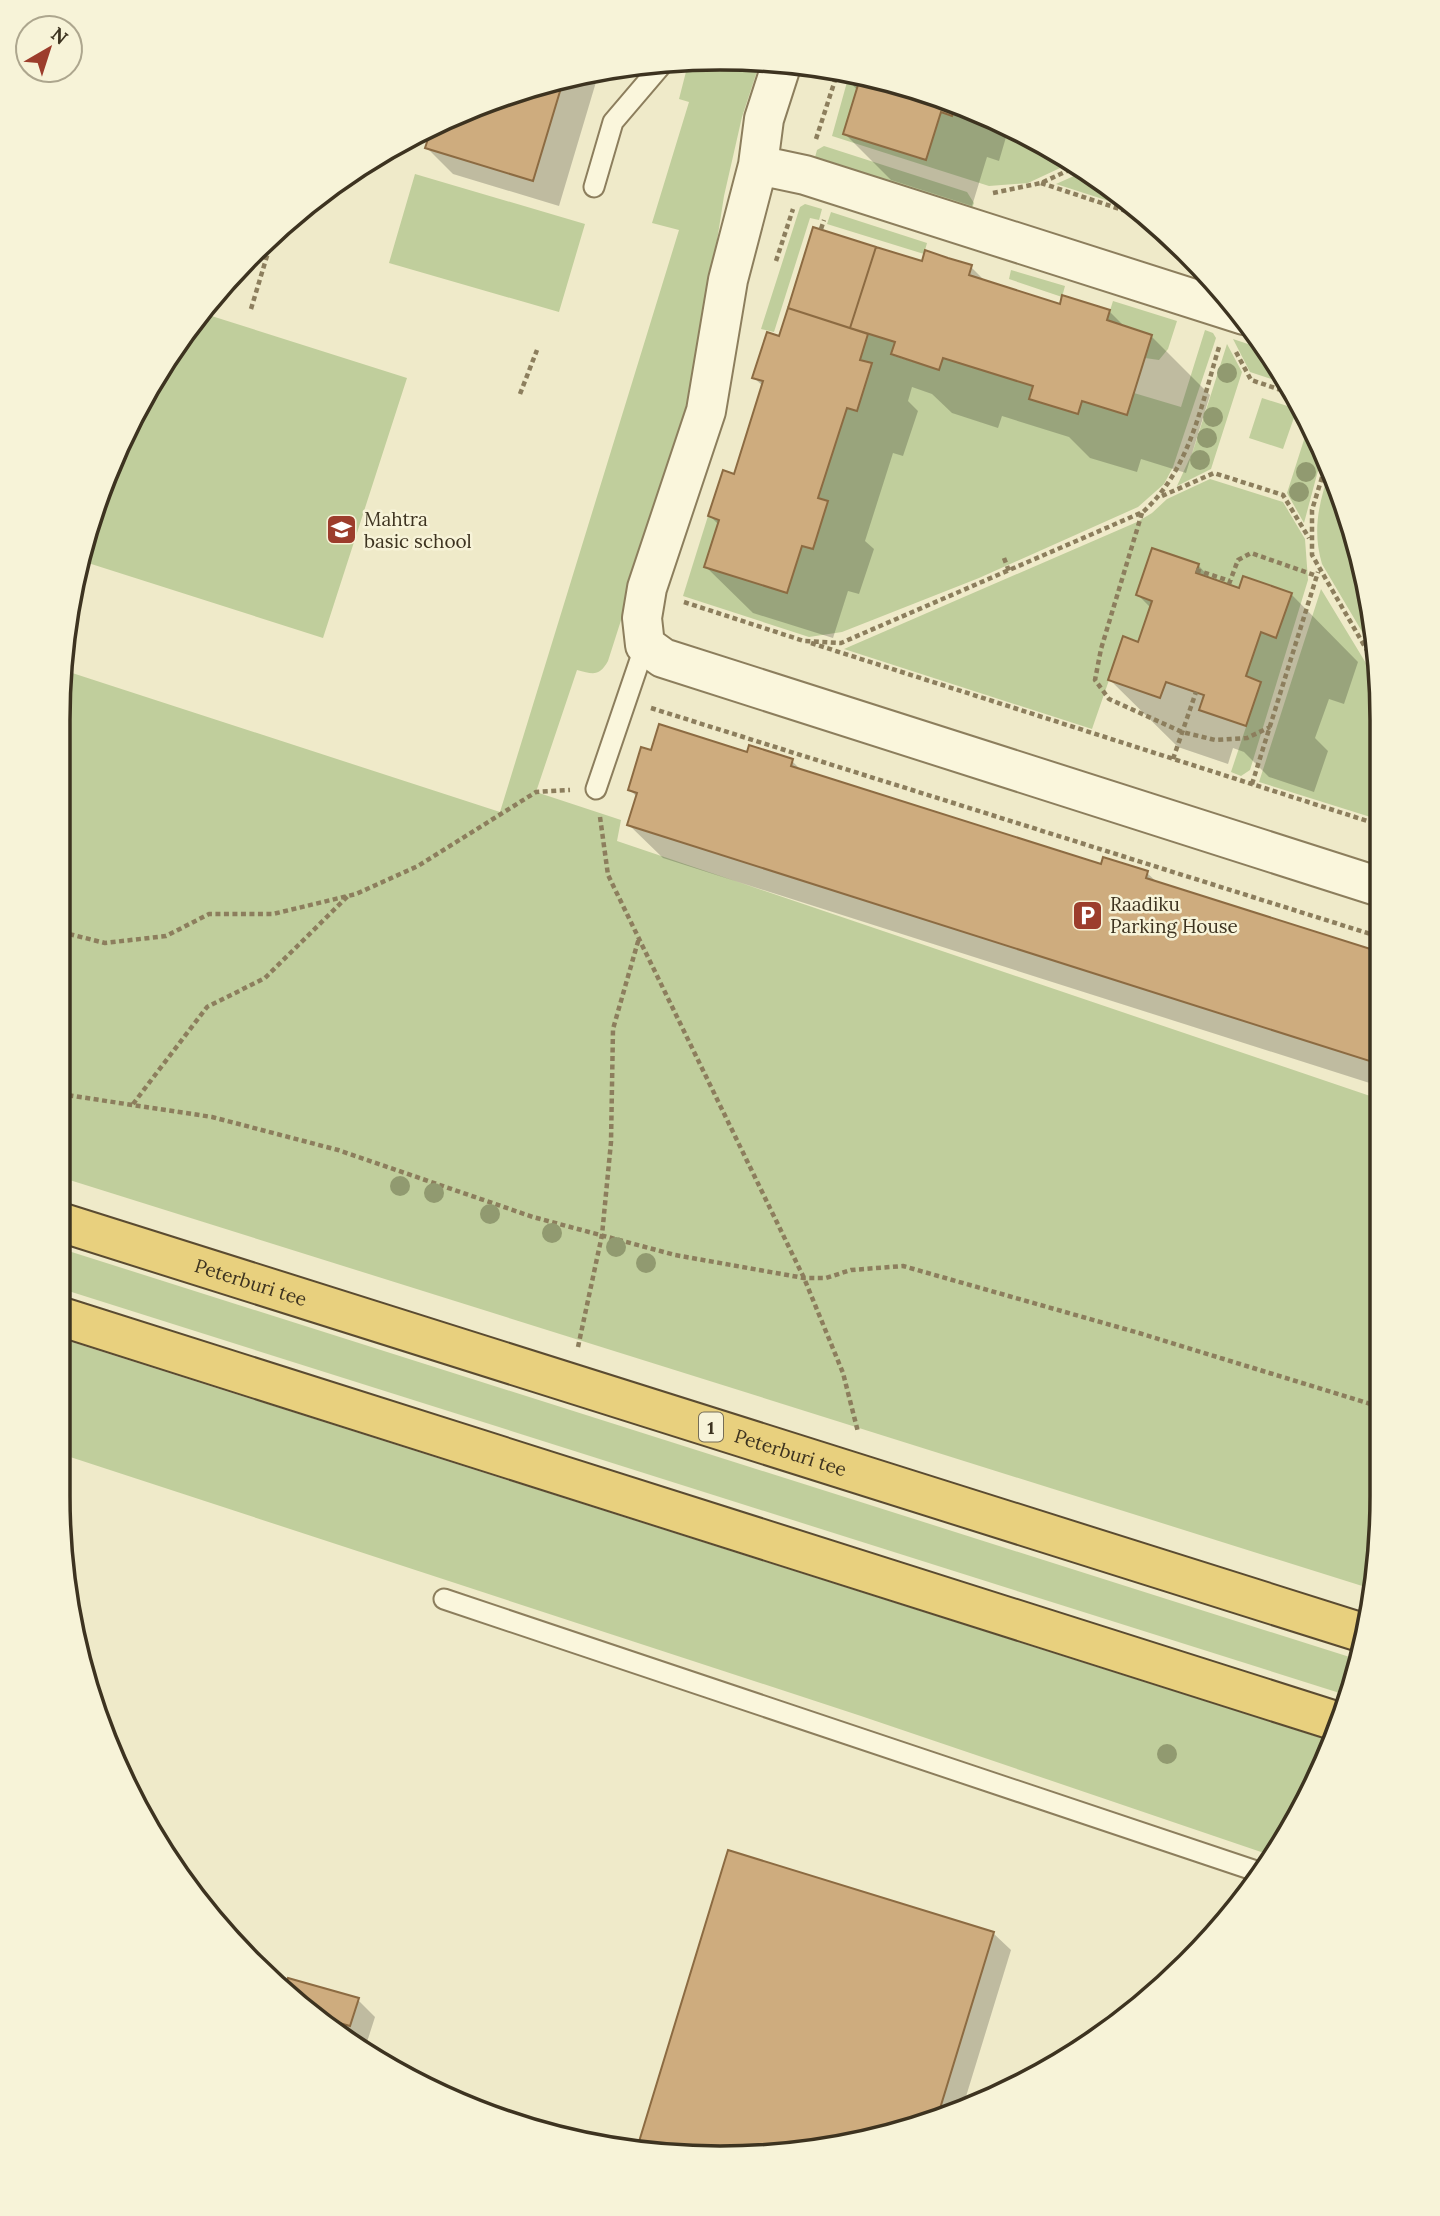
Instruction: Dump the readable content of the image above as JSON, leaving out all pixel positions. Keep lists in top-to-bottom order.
{
  "streets": {
    "highway": ["Peterburi tee", "1"]
  },
  "places": {
    "school or university": ["Mahtra basic school"],
    "parking": ["Raadiku Parking House"]
  },
  "north": "top right"
}
